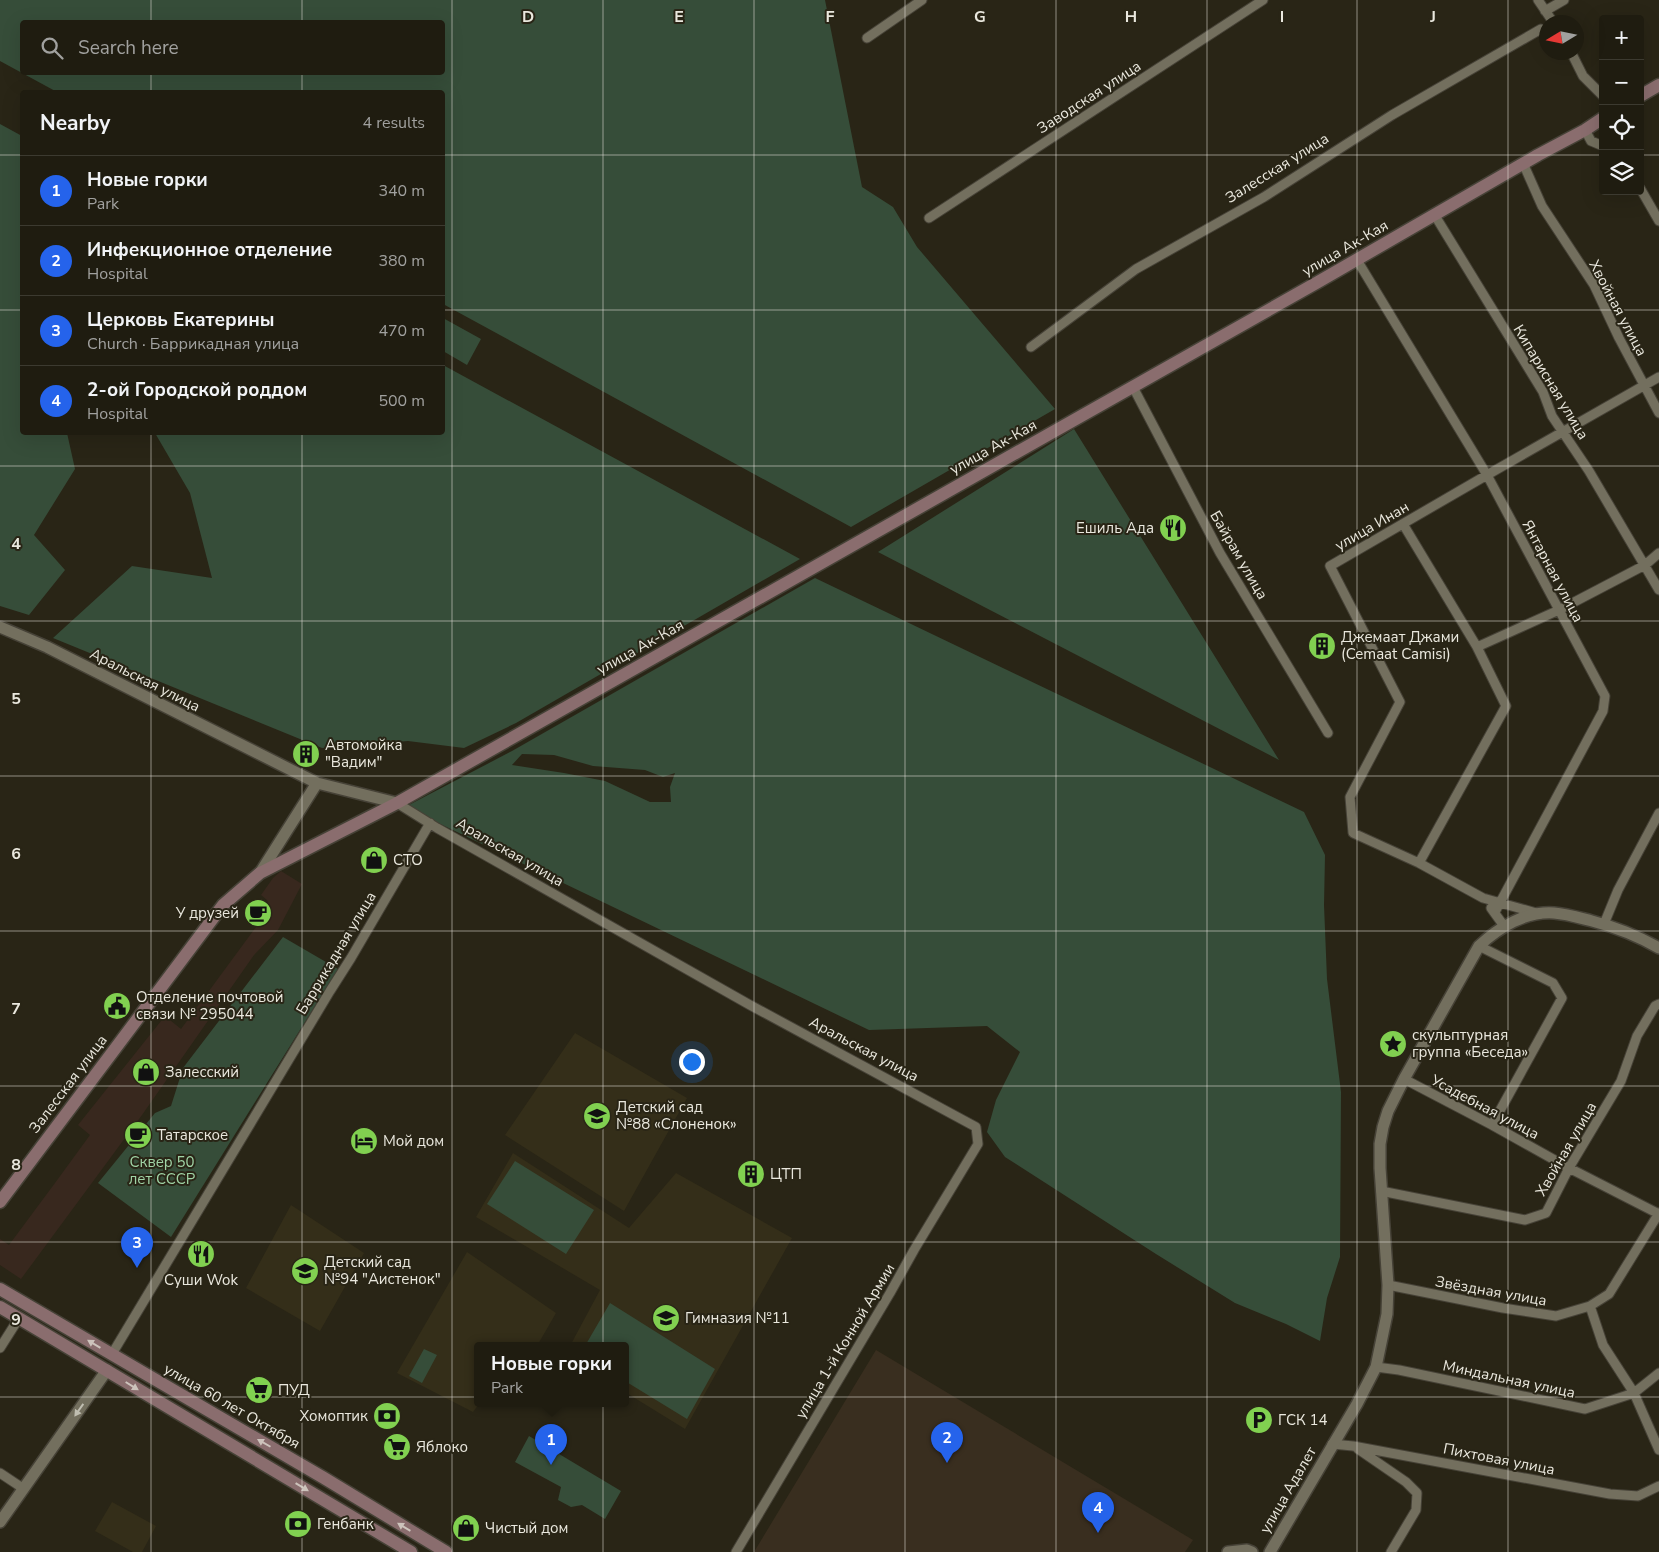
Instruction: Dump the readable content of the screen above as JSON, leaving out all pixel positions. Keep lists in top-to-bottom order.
{
  "streets": {
    "main road": ["Залесская улица", "улица Ак-Кая", "улица 60 лет Октября"],
    "street": [
      "Заводская улица",
      "Хвойная улица",
      "Кипарисная улица",
      "улица Инан",
      "Байрам улица",
      "Янтарная улица",
      "Аральская улица",
      "Баррикадная улица",
      "Усадебная улица",
      "Звёздная улица",
      "улица 1-й Конной Армии",
      "Миндальная улица",
      "Пихтовая улица",
      "улица Адалет"
    ]
  },
  "crossings": [
    ["Залесская улица", "улица Ак-Кая"],
    ["Залесская улица", "Аральская улица"],
    ["улица Ак-Кая", "Хвойная улица"],
    ["улица Ак-Кая", "Кипарисная улица"],
    ["улица Ак-Кая", "Байрам улица"],
    ["улица Ак-Кая", "Янтарная улица"],
    ["улица Ак-Кая", "Аральская улица"],
    ["Хвойная улица", "улица Инан"],
    ["Хвойная улица", "Усадебная улица"],
    ["Хвойная улица", "улица Адалет"],
    ["Кипарисная улица", "улица Инан"],
    ["улица Инан", "Янтарная улица"],
    ["Аральская улица", "Баррикадная улица"],
    ["Аральская улица", "улица 1-й Конной Армии"],
    ["Баррикадная улица", "улица 60 лет Октября"],
    ["Усадебная улица", "Звёздная улица"],
    ["Усадебная улица", "улица Адалет"],
    ["Звёздная улица", "улица Адалет"],
    ["Миндальная улица", "улица Адалет"],
    ["Пихтовая улица", "улица Адалет"]
  ],
  "parks": ["Сквер 50 лет СССР"],
  "places": {
    "restaurant": ["Ешиль Ада", "Суши Wok"],
    "building": ["Джемаат Джами (Cemaat Camisi)", "Автомойка \"Вадим\"", "ЦТП"],
    "shop": ["СТО", "Залесский", "Чистый дом"],
    "cafe": ["У друзей", "Татарское"],
    "public building": ["Отделение почтовой связи № 295044"],
    "place": ["скульптурная группа «Беседа»"],
    "school or university": ["Детский сад №88 «Слоненок»", "Детский сад №94 \"Аистенок\"", "Гимназия №11"],
    "hotel": ["Мой дом"],
    "supermarket": ["ПУД", "Яблоко"],
    "bank": ["Хомоптик", "Генбанк"],
    "parking": ["ГСК 14"]
  },
  "north": "left",
  "page": {
    "map_buttons": ["+", "−"],
    "search": "Search here",
    "heading": ["Nearby", "4 results"],
    "list": [
      {
        "mark": "1",
        "name": "Новые горки",
        "note": "Park",
        "value": "340 m"
      },
      {
        "mark": "2",
        "name": "Инфекционное отделение",
        "note": "Hospital",
        "value": "380 m"
      },
      {
        "mark": "3",
        "name": "Церковь Екатерины",
        "note": "Church · Баррикадная улица",
        "value": "470 m"
      },
      {
        "mark": "4",
        "name": "2-ой Городской роддом",
        "note": "Hospital",
        "value": "500 m"
      }
    ],
    "pins": [
      "3",
      "2",
      "1",
      "4"
    ],
    "popup": ["Новые горки", "Park"]
  },
  "grid": {
    "columns": [
      "D",
      "E",
      "F",
      "G",
      "H",
      "I",
      "J"
    ],
    "rows": [
      "4",
      "5",
      "6",
      "7",
      "8",
      "9"
    ]
  }
}
